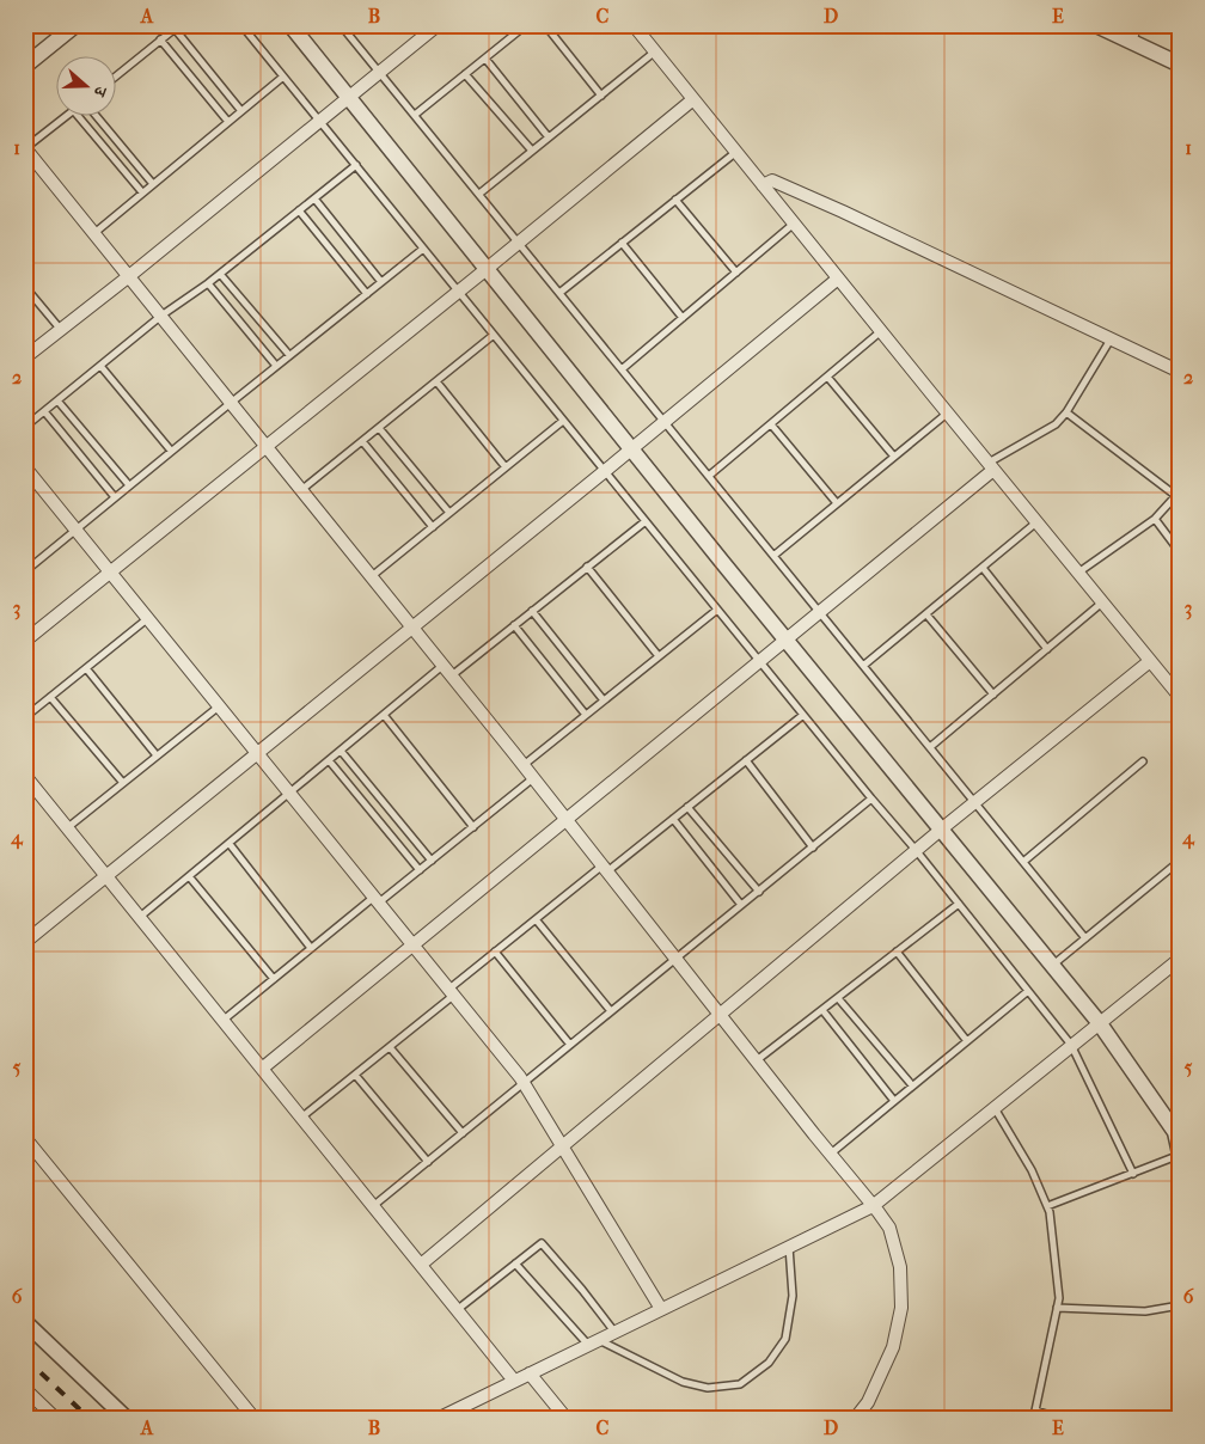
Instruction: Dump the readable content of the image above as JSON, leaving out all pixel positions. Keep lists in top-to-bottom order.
{
  "north": "right",
  "grid": {
    "columns": [
      "A",
      "B",
      "C",
      "D",
      "E"
    ],
    "rows": [
      "1",
      "2",
      "3",
      "4",
      "5",
      "6"
    ]
  }
}
